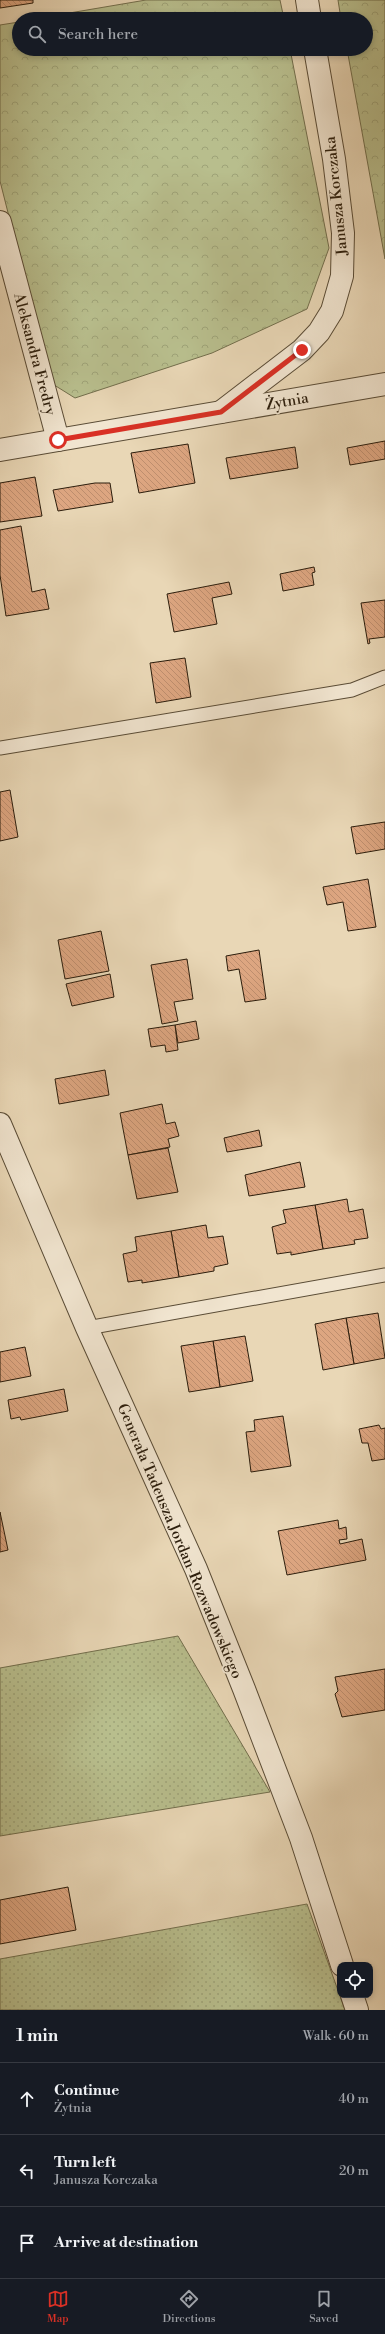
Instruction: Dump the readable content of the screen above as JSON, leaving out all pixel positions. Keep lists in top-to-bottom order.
{
  "streets": {
    "street": [
      "Janusza Korczaka",
      "Aleksandra Fredry",
      "Żytnia",
      "Generała Tadeusza Jordan-Rozwadowskiego"
    ]
  },
  "crossings": [
    ["Janusza Korczaka", "Żytnia"],
    ["Aleksandra Fredry", "Żytnia"]
  ],
  "page": {
    "search": "Search here",
    "heading": ["1 min", "Walk · 60 m"],
    "list": [
      ["Continue", "Żytnia", "40 m"],
      ["Turn left", "Janusza Korczaka", "20 m"],
      "Arrive at destination"
    ],
    "nav": ["Map", "Directions", "Saved"]
  }
}
